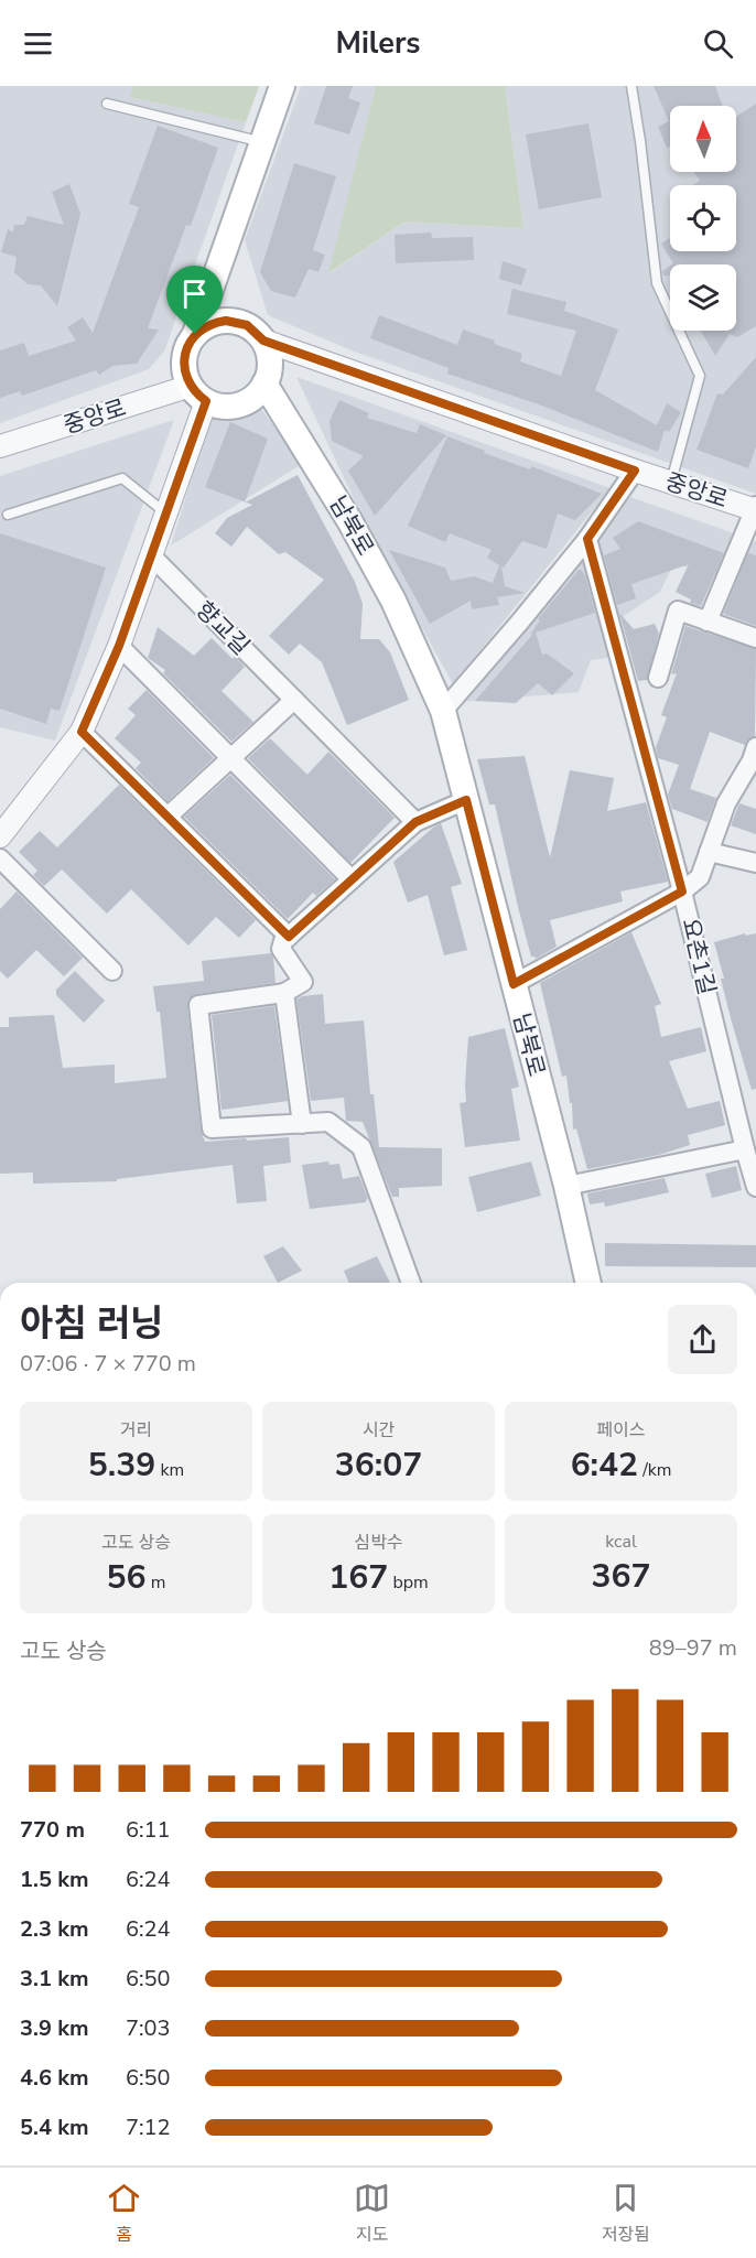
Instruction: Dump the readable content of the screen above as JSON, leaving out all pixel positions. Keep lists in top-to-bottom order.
{
  "streets": {
    "main road": ["남북로"],
    "street": ["중앙로", "향교길", "요촌1길"]
  },
  "crossings": [
    ["중앙로", "남북로"]
  ],
  "north": "top",
  "page": {
    "header": "Milers",
    "heading": ["아침 러닝", "07:06 · 7 × 770 m"],
    "stats": [
      ["거리", "5.39 km"],
      ["시간", "36:07"],
      ["페이스", "6:42 /km"],
      ["고도 상승", "56 m"],
      ["심박수", "167 bpm"],
      ["kcal", "367"]
    ],
    "chart": ["고도 상승", "89–97 m"],
    "list": [
      {
        "name": "770 m",
        "note": "6:11"
      },
      {
        "name": "1.5 km",
        "note": "6:24"
      },
      {
        "name": "2.3 km",
        "note": "6:24"
      },
      {
        "name": "3.1 km",
        "note": "6:50"
      },
      {
        "name": "3.9 km",
        "note": "7:03"
      },
      {
        "name": "4.6 km",
        "note": "6:50"
      },
      {
        "name": "5.4 km",
        "note": "7:12"
      }
    ],
    "tabs": ["홈", "지도", "저장됨"]
  }
}
